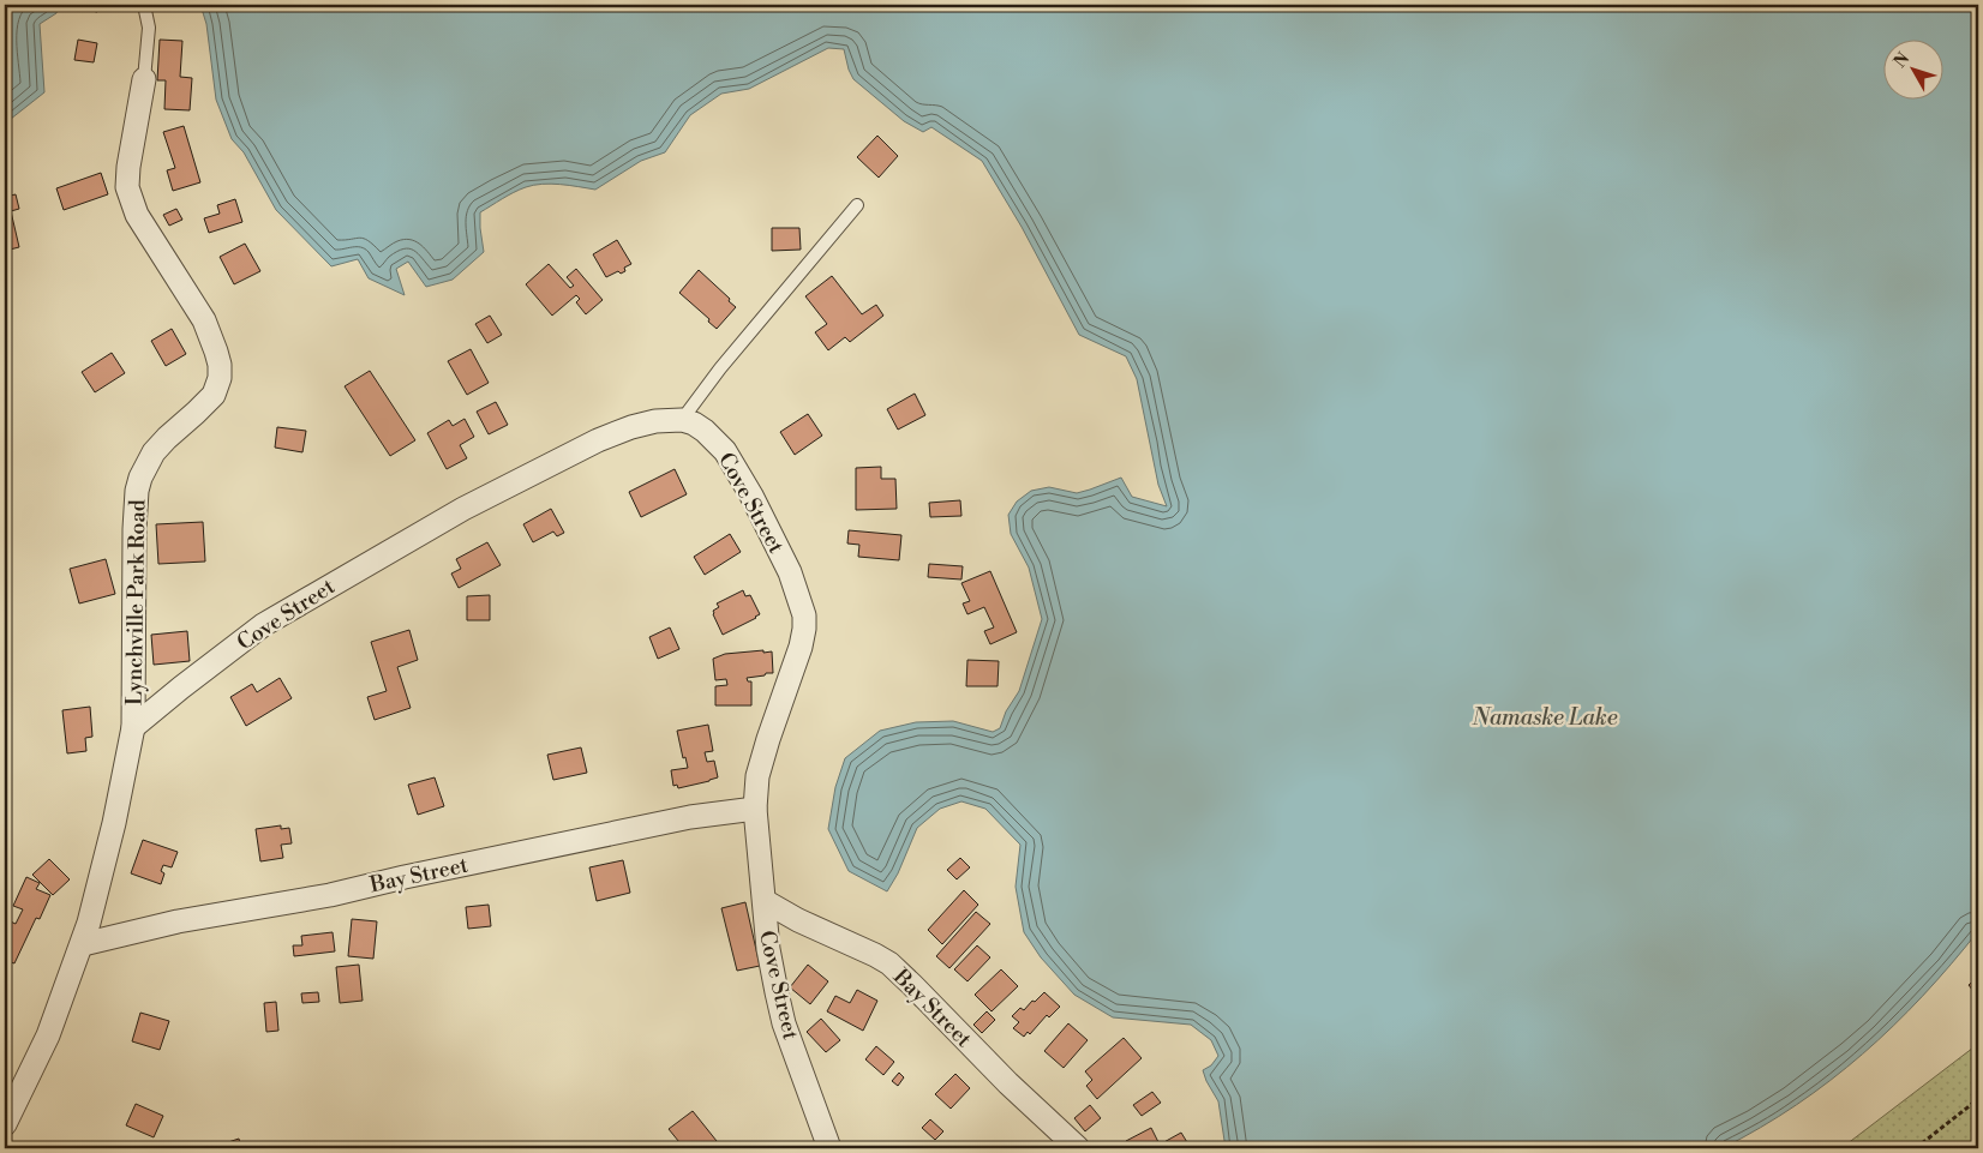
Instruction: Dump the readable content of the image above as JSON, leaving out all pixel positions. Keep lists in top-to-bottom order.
{
  "streets": {
    "street": ["Cove Street", "Lynchville Park Road", "Bay Street"]
  },
  "crossings": [
    ["Cove Street", "Lynchville Park Road"],
    ["Cove Street", "Bay Street"],
    ["Lynchville Park Road", "Bay Street"]
  ],
  "water": ["Namaske Lake"],
  "north": "top left"
}
